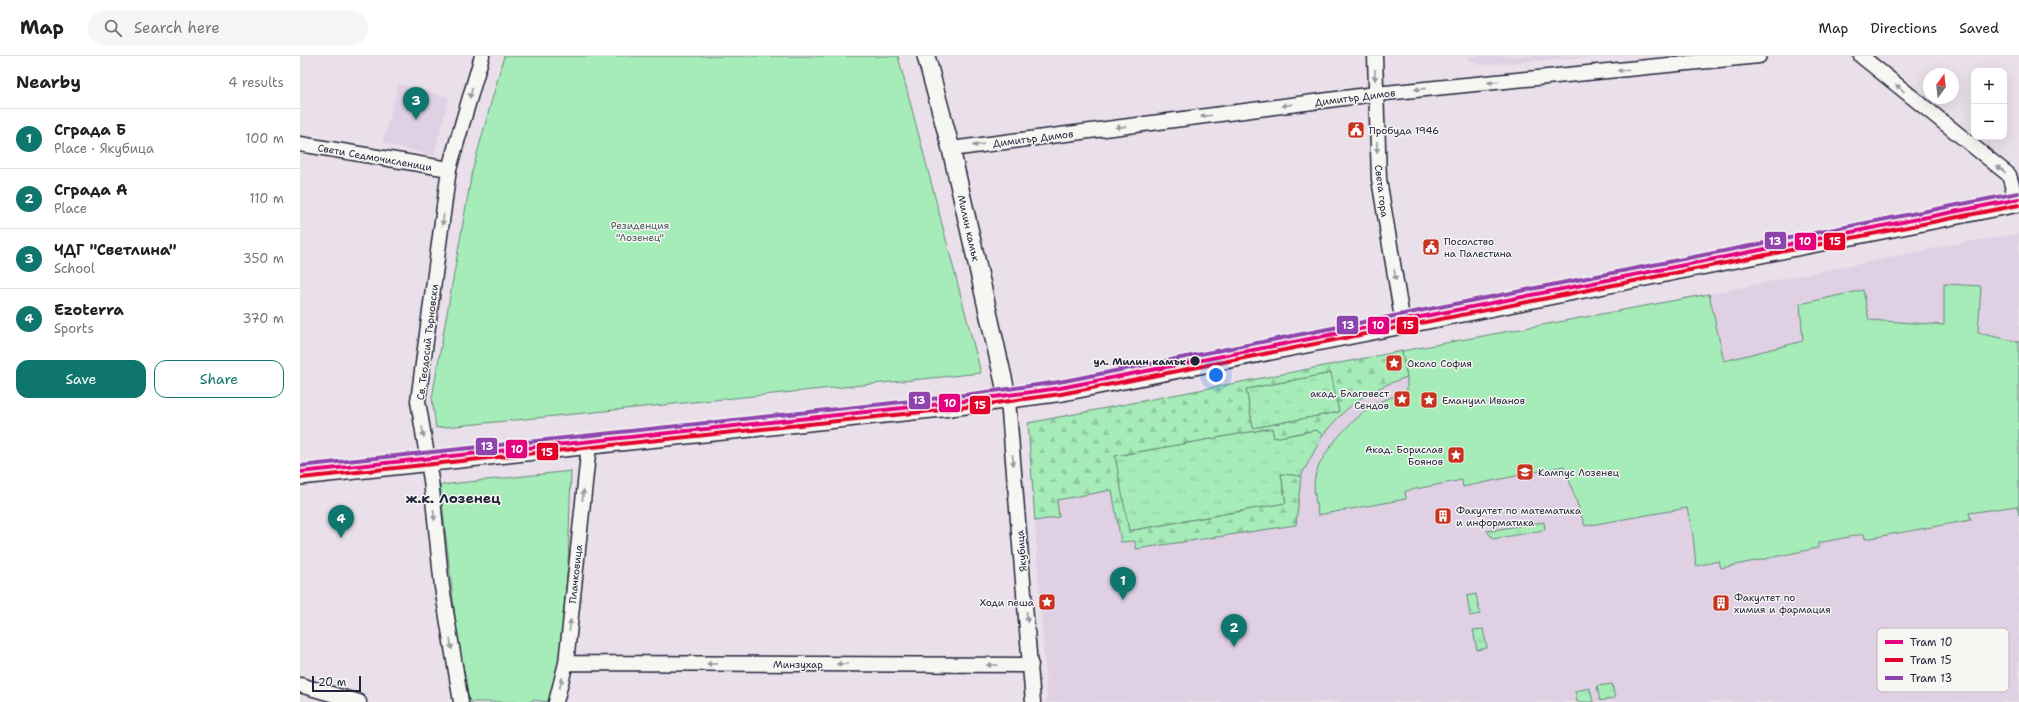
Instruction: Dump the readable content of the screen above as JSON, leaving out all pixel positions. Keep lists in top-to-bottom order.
{
  "streets": {
    "street": [
      "Димитър Димов",
      "Свети Седмочисленици",
      "Света гора",
      "Милин камък",
      "Св. Теодосий Търновски",
      "Якубица",
      "Плачковица",
      "Минзухар"
    ]
  },
  "crossings": [
    ["Димитър Димов", "Света гора"],
    ["Димитър Димов", "Милин камък"],
    ["Свети Седмочисленици", "Св. Теодосий Търновски"],
    ["Милин камък", "Якубица"],
    ["Якубица", "Минзухар"],
    ["Плачковица", "Минзухар"]
  ],
  "one_way": [
    "Димитър Димов",
    "Света гора",
    "Св. Теодосий Търновски",
    "Якубица",
    "Плачковица",
    "Минзухар"
  ],
  "districts": ["ж.к. Лозенец"],
  "parks": ["Резиденция \"Лозенец\""],
  "places": {
    "public building": ["Пробуда 1946", "Посолство на Палестина"],
    "other": ["ул. Милин камък"],
    "place": [
      "Около София",
      "акад. Благовест Сендов",
      "Емануил Иванов",
      "Акад. Борислав Боянов",
      "Ходи пеша"
    ],
    "school or university": ["Кампус Лозенец"],
    "building": ["Факултет по математика и информатика", "Факултет по химия и фармация"]
  },
  "lines": ["tram line 13", "tram line 10", "tram line 15"],
  "legend": ["Tram 10", "Tram 15", "Tram 13"],
  "scale_bar": "20 m",
  "north": "top",
  "page": {
    "header": "Map",
    "search": "Search here",
    "nav": ["Map", "Directions", "Saved"],
    "heading": ["Nearby", "4 results"],
    "map_buttons": ["+", "−"],
    "pins": [
      "3",
      "4",
      "1",
      "2"
    ],
    "list": [
      {
        "mark": "1",
        "name": "Сграда Б",
        "note": "Place · Якубица",
        "value": "100 m"
      },
      {
        "mark": "2",
        "name": "Сграда А",
        "note": "Place",
        "value": "110 m"
      },
      {
        "mark": "3",
        "name": "ЧДГ \"Светлина\"",
        "note": "School",
        "value": "350 m"
      },
      {
        "mark": "4",
        "name": "Ezoterra",
        "note": "Sports",
        "value": "370 m"
      }
    ],
    "buttons": ["Save", "Share"],
    "scale": "20 m"
  }
}
